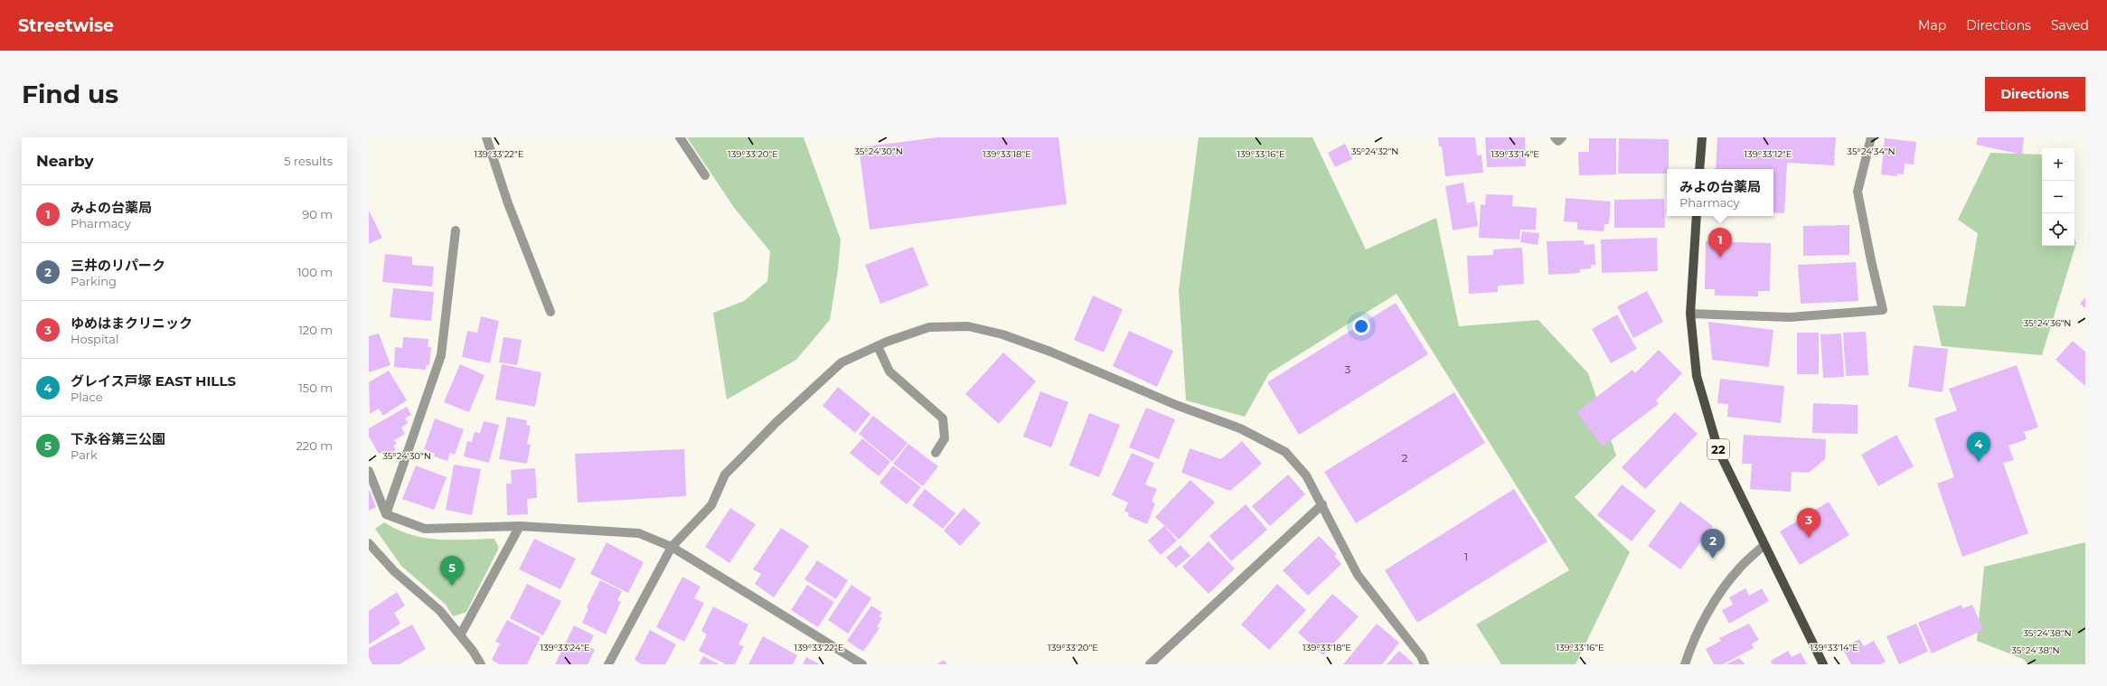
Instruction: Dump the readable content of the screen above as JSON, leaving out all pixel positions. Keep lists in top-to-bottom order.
{
  "streets": {
    "main road": ["22"]
  },
  "house_numbers": ["3", "2", "1"],
  "page": {
    "header": "Streetwise",
    "nav": ["Map", "Directions", "Saved"],
    "buttons": "Directions",
    "title": "Find us",
    "heading": ["Nearby", "5 results"],
    "map_buttons": ["+", "−"],
    "popup": ["みよの台薬局", "Pharmacy"],
    "list": [
      {
        "mark": "1",
        "name": "みよの台薬局",
        "note": "Pharmacy",
        "value": "90 m"
      },
      {
        "mark": "2",
        "name": "三井のリパーク",
        "note": "Parking",
        "value": "100 m"
      },
      {
        "mark": "3",
        "name": "ゆめはまクリニック",
        "note": "Hospital",
        "value": "120 m"
      },
      {
        "mark": "4",
        "name": "グレイス戸塚 EAST HILLS",
        "note": "Place",
        "value": "150 m"
      },
      {
        "mark": "5",
        "name": "下永谷第三公園",
        "note": "Park",
        "value": "220 m"
      }
    ],
    "pins": [
      "1",
      "4",
      "3",
      "2",
      "5"
    ]
  },
  "coordinates": [
    "35°24'30\"N",
    "35°24'34\"N",
    "35°24'32\"N",
    "139°33'16\"E",
    "139°33'22\"E",
    "139°33'20\"E",
    "139°33'18\"E",
    "139°33'14\"E",
    "139°33'12\"E",
    "35°24'36\"N",
    "35°24'38\"N",
    "139°33'24\"E"
  ]
}
